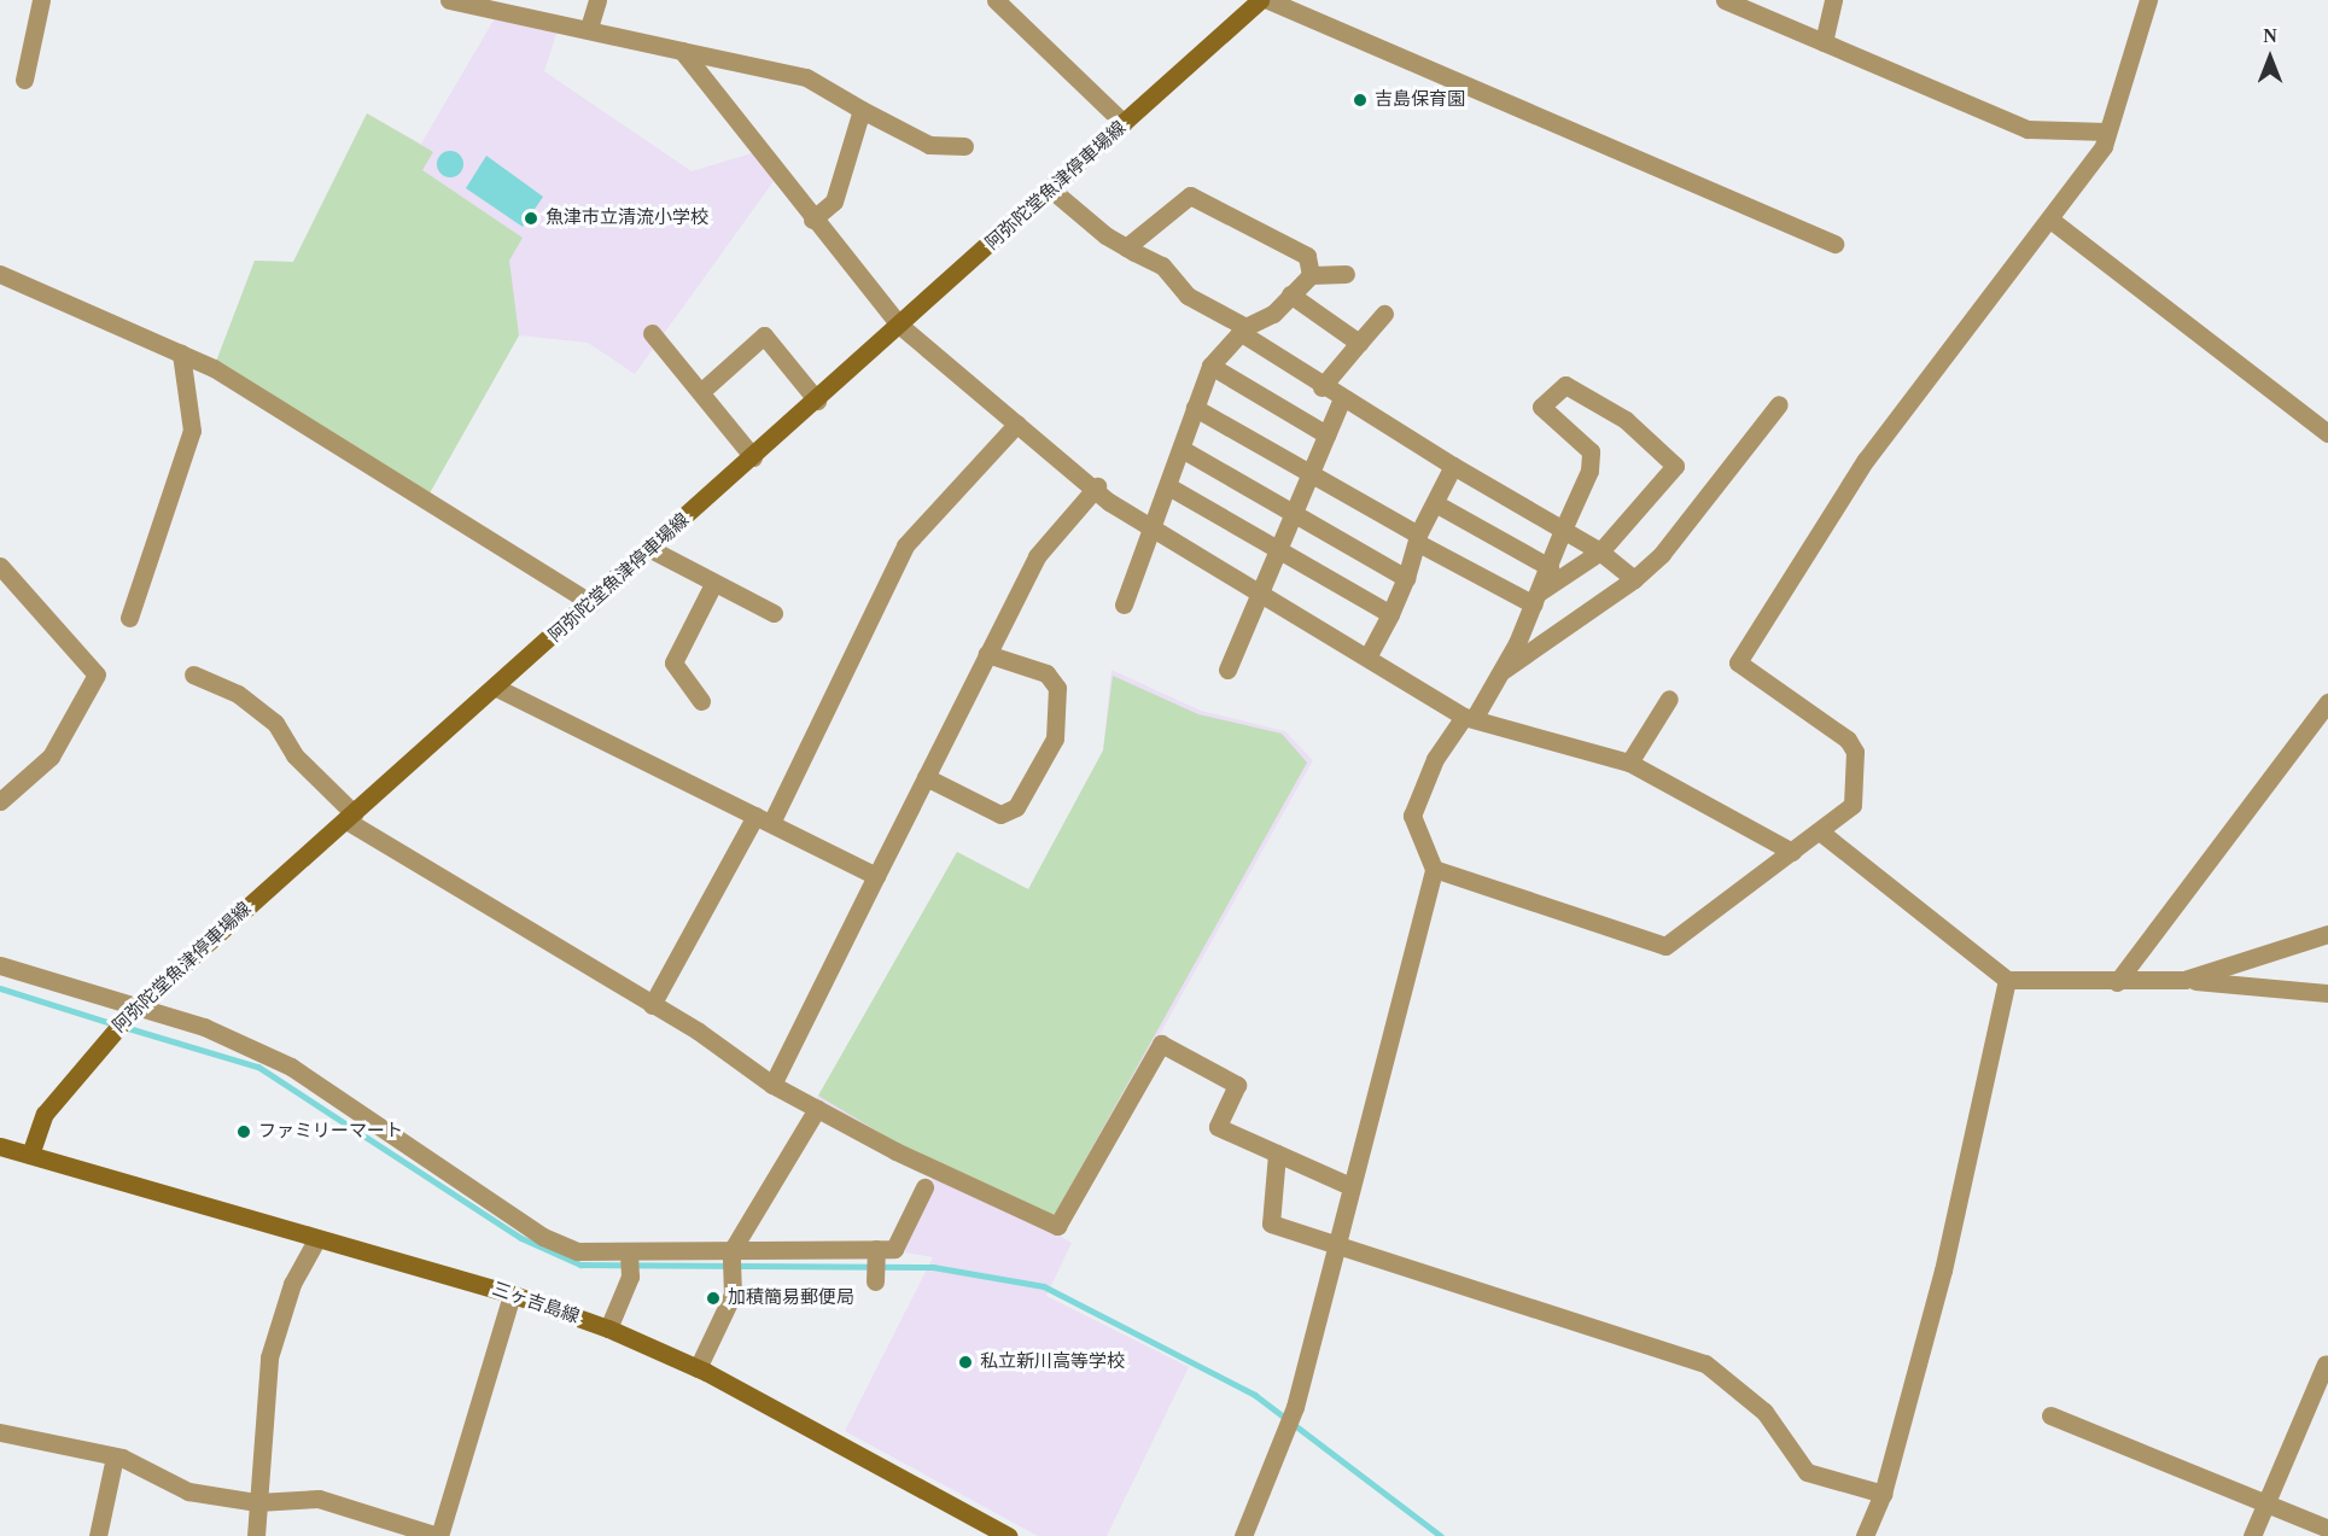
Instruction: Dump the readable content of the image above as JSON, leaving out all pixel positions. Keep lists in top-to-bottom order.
{
  "streets": {
    "main road": ["阿弥陀堂魚津停車場線", "三ヶ吉島線"]
  },
  "crossings": [
    ["阿弥陀堂魚津停車場線", "三ヶ吉島線"]
  ],
  "places": [
    "吉島保育園",
    "魚津市立清流小学校",
    "ファミリーマート",
    "加積簡易郵便局",
    "私立新川高等学校"
  ],
  "north": "top"
}
